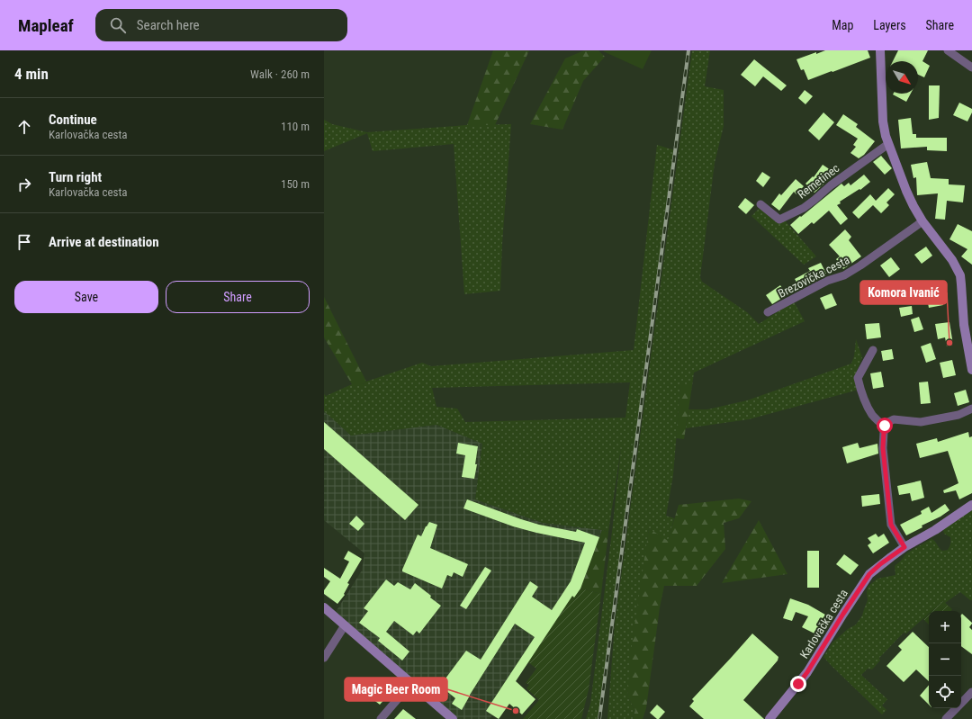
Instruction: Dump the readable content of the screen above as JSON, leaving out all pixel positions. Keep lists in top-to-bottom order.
{
  "streets": {
    "main road": ["Karlovačka cesta"],
    "street": ["Remetinec", "Brezovička cesta"]
  },
  "places": ["Komora Ivanić", "Magic Beer Room"],
  "north": "bottom right",
  "page": {
    "header": "Mapleaf",
    "search": "Search here",
    "nav": ["Map", "Layers", "Share"],
    "heading": ["4 min", "Walk · 260 m"],
    "list": [
      ["Continue", "Karlovačka cesta", "110 m"],
      ["Turn right", "Karlovačka cesta", "150 m"],
      "Arrive at destination"
    ],
    "buttons": ["Save", "Share"],
    "map_buttons": ["+", "−"]
  }
}
